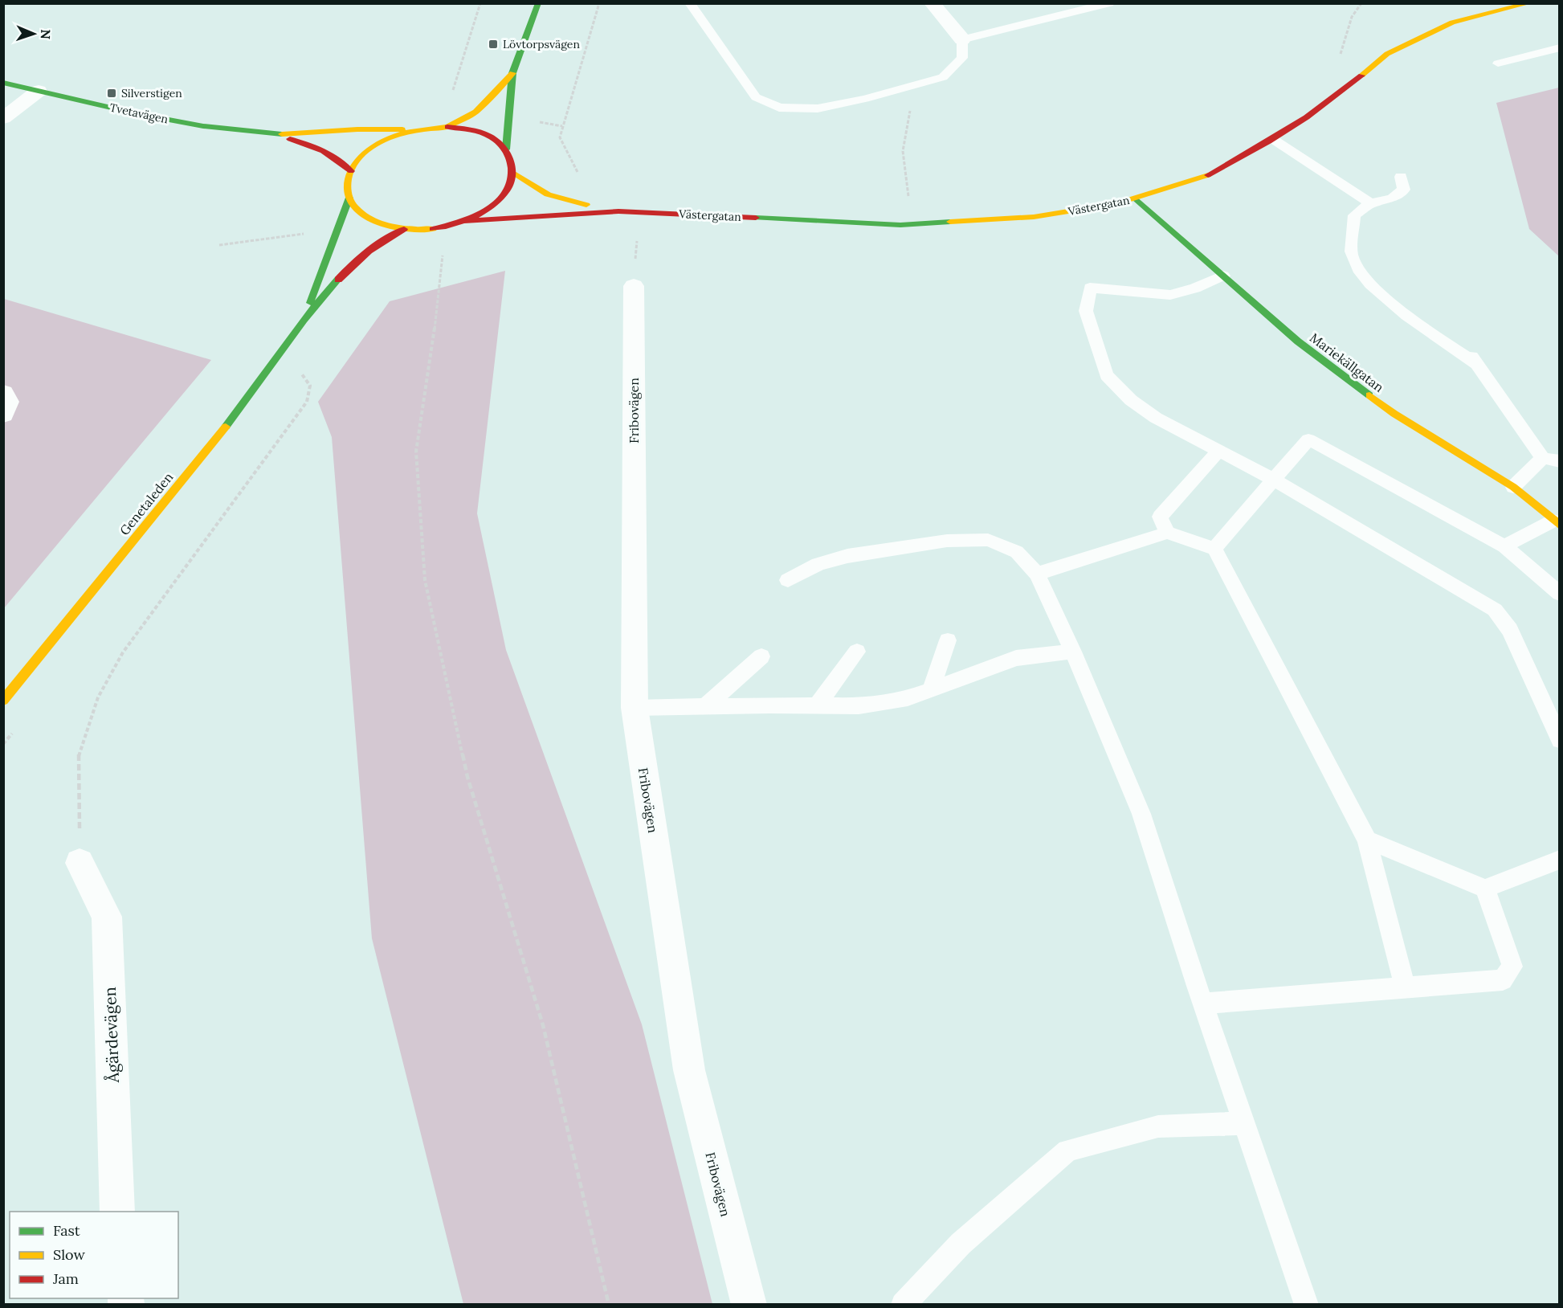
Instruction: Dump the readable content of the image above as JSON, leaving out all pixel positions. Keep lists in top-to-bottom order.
{
  "streets": {
    "main road": [
      "Tvetavägen",
      "Västergatan",
      "Mariekällgatan",
      "Genetaleden"
    ],
    "street": ["Fribovägen", "Ågärdevägen"]
  },
  "crossings": [
    ["Tvetavägen", "Västergatan"],
    ["Tvetavägen", "Genetaleden"],
    ["Västergatan", "Mariekällgatan"],
    ["Västergatan", "Genetaleden"]
  ],
  "places": {
    "transit": ["Lövtorpsvägen", "Silverstigen"]
  },
  "legend": ["Fast", "Slow", "Jam"],
  "north": "right"
}
